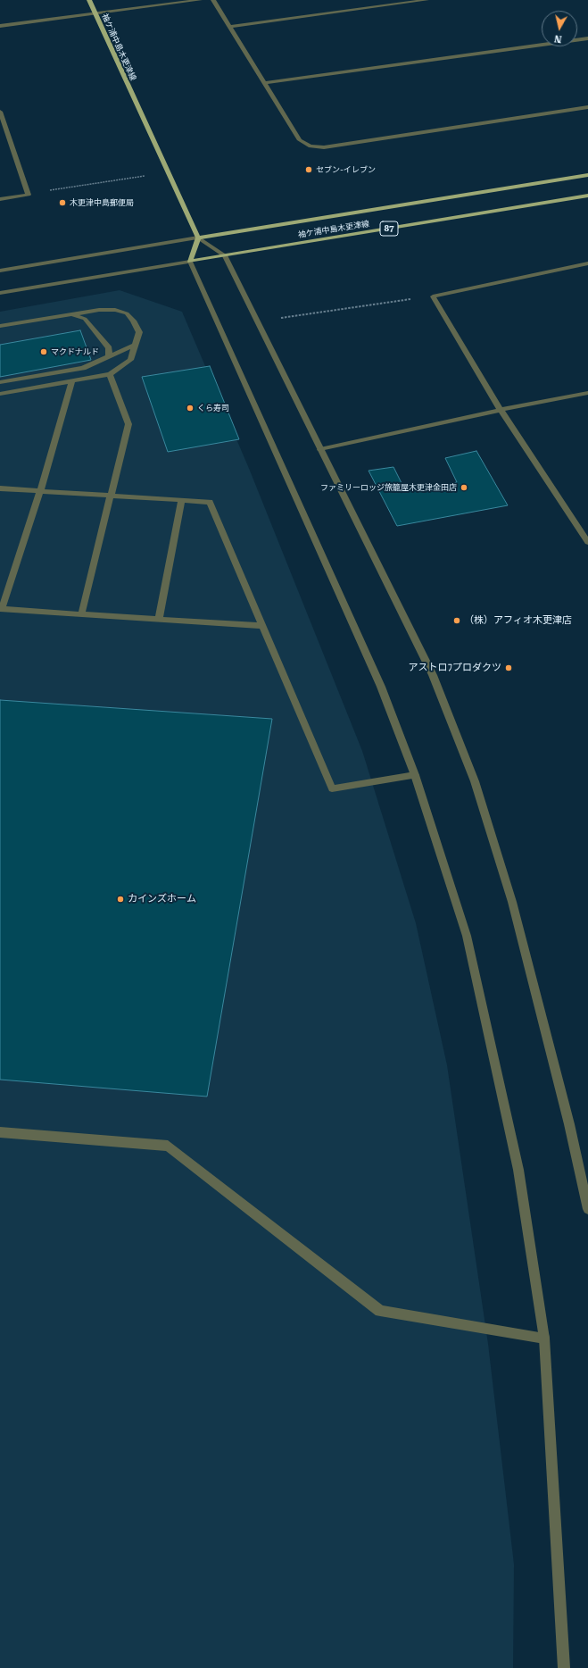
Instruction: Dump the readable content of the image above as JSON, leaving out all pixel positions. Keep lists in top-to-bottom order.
{
  "streets": {
    "main road": ["袖ケ浦中島木更津線", "87"]
  },
  "places": [
    "セブン-イレブン",
    "木更津中島郵便局",
    "マクドナルド",
    "くら寿司",
    "ファミリーロッジ旅籠屋木更津金田店",
    "（株）アフィオ木更津店",
    "アストロﾌプロダクツ",
    "カインズホーム"
  ],
  "north": "bottom"
}
